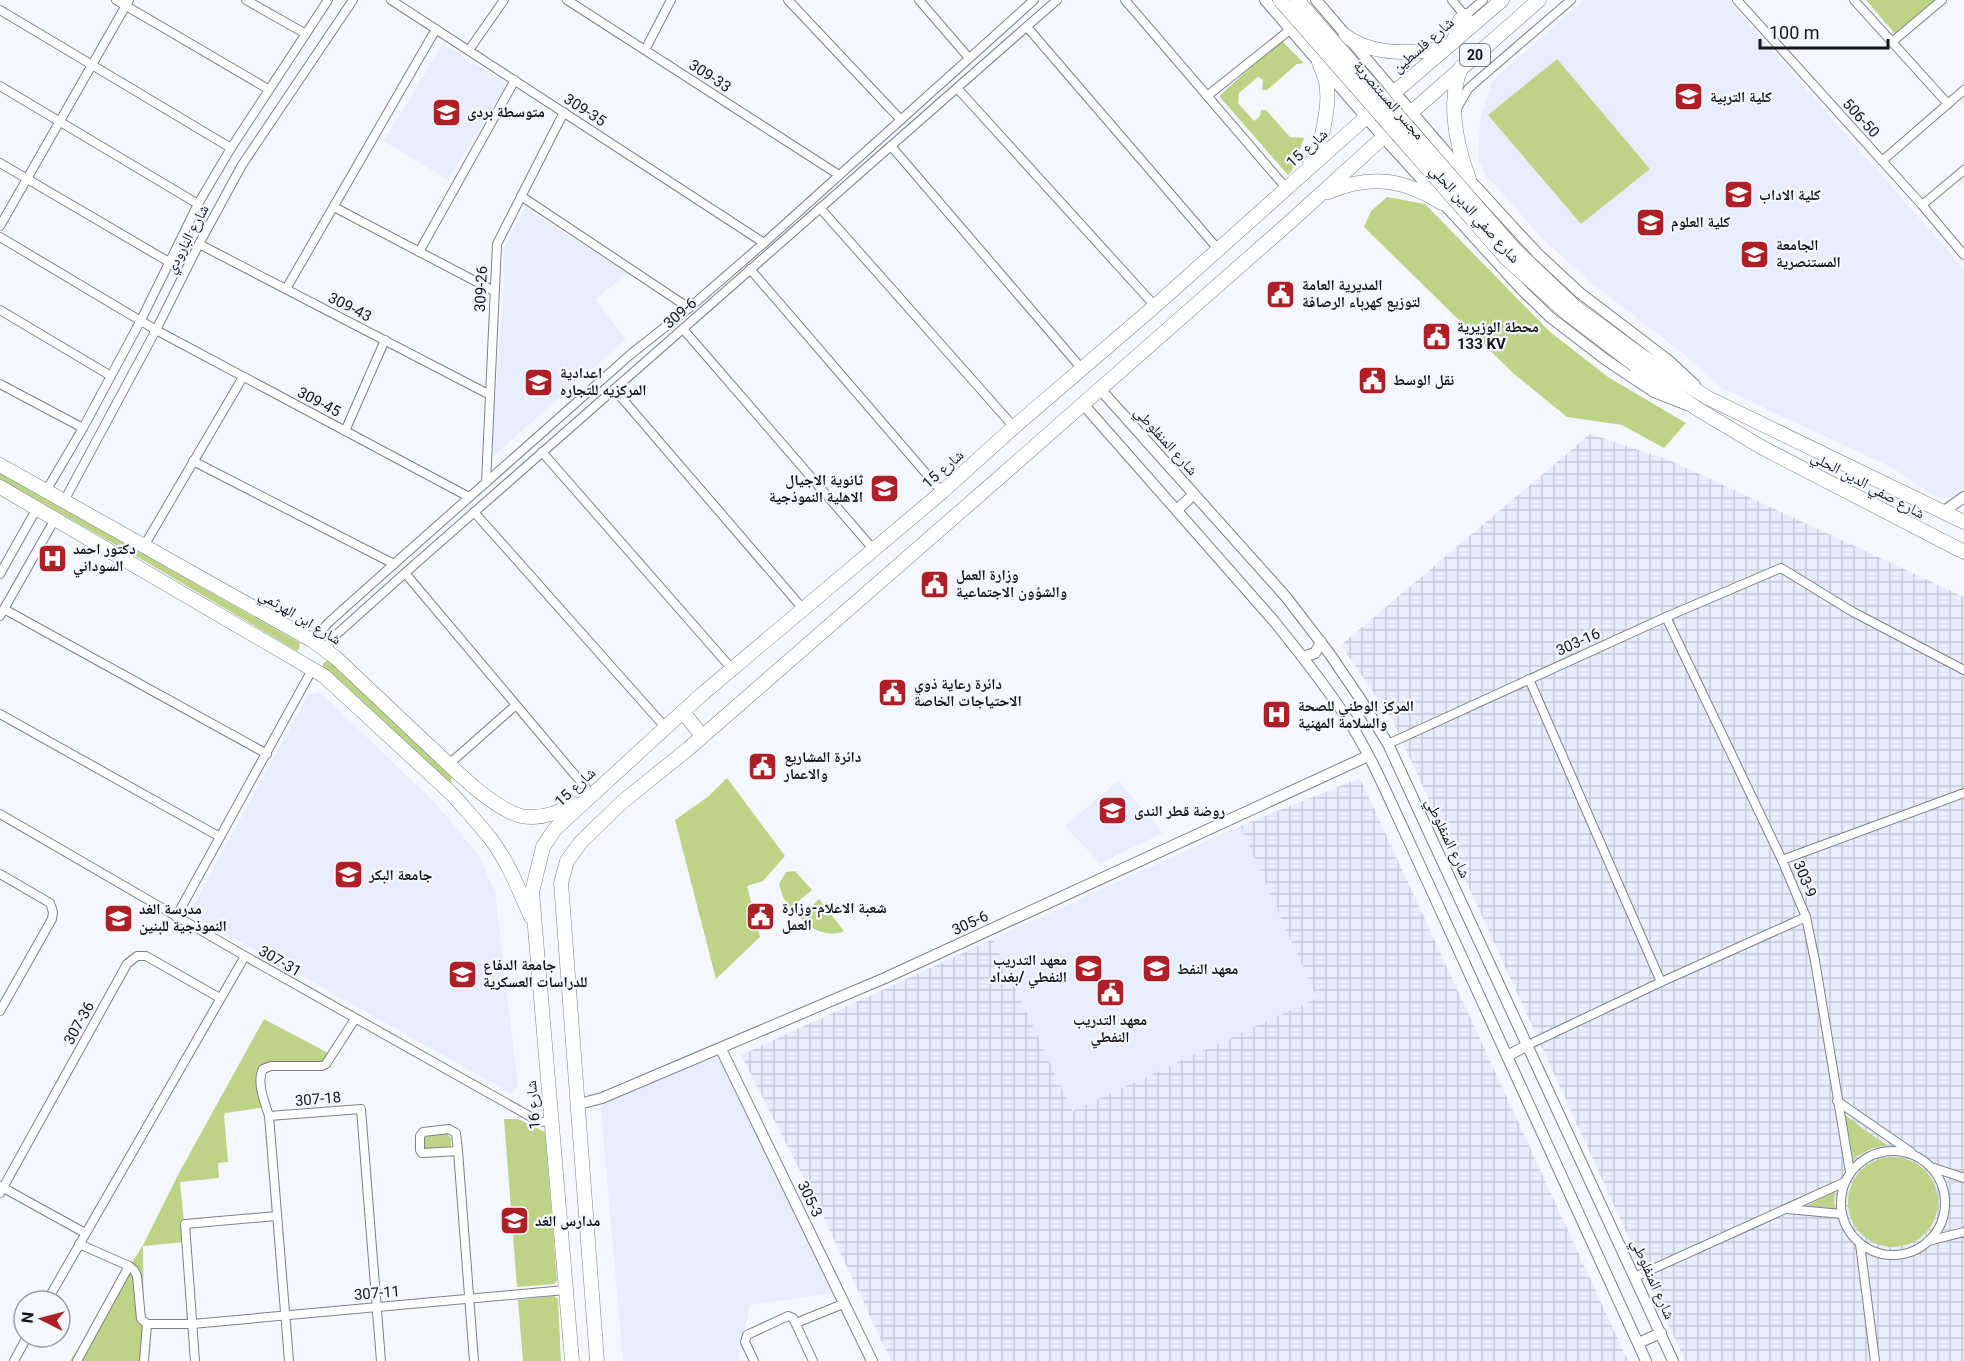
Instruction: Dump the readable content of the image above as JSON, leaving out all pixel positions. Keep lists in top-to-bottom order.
{
  "streets": {
    "main road": [
      "شارع فلسطين",
      "20",
      "مجسر المستنصرية",
      "شارع 15",
      "شارع صفي الدين الحلي",
      "شارع ابن الهرثمي",
      "شارع 16"
    ],
    "street": [
      "309-33",
      "309-35",
      "506-50",
      "شارع البارودي",
      "309-26",
      "309-43",
      "309-6",
      "309-45",
      "شارع المنفلوطي",
      "303-16",
      "303-9",
      "305-6",
      "307-31",
      "307-36",
      "307-18",
      "305-3",
      "307-11"
    ]
  },
  "crossings": [
    ["شارع فلسطين", "شارع صفي الدين الحلي"],
    ["20", "شارع صفي الدين الحلي"],
    ["309-33", "309-6"],
    ["مجسر المستنصرية", "شارع صفي الدين الحلي"],
    ["309-35", "309-26"],
    ["309-35", "309-6"],
    ["شارع 15", "شارع صفي الدين الحلي"],
    ["شارع 15", "شارع ابن الهرثمي"],
    ["شارع 15", "شارع 16"],
    ["شارع البارودي", "309-43"],
    ["شارع البارودي", "309-45"],
    ["شارع البارودي", "شارع ابن الهرثمي"],
    ["309-26", "309-43"],
    ["309-26", "309-6"],
    ["309-6", "309-45"],
    ["309-6", "شارع ابن الهرثمي"],
    ["شارع المنفلوطي", "303-16"],
    ["303-16", "303-9"],
    ["305-6", "305-3"],
    ["307-31", "شارع 16"],
    ["307-18", "307-11"],
    ["شارع 16", "307-11"]
  ],
  "places": {
    "school or university": [
      "كلية التربية",
      "متوسطة بردى",
      "كلية الاداب",
      "كلية العلوم",
      "الجامعة المستنصرية",
      "اعدادية المركزيه للتجاره",
      "ثانوية الاجيال الاهلية النموذجية",
      "روضة قطر الندى",
      "جامعة البكر",
      "مدرسة الغد النموذجية للبنين",
      "معهد التدريب النفطي /بغداد",
      "معهد النفط",
      "جامعة الدفاع للدراسات العسكرية",
      "مدارس الغد"
    ],
    "public building": [
      "المديرية العامة لتوزيع كهرباء الرصافة",
      "محطة الوزيرية 133 KV",
      "نقل الوسط",
      "وزارة العمل والشؤون الاجتماعية",
      "دائرة رعاية ذوي الاحتياجات الخاصة",
      "دائرة المشاريع والاعمار",
      "شعبة الاعلام-وزارة العمل",
      "معهد التدريب النفطي"
    ],
    "hospital": ["دكتور احمد السوداني", "المركز الوطني للصحة والسلامة المهنية"]
  },
  "scale_bar": "100 m",
  "north": "left"
}
